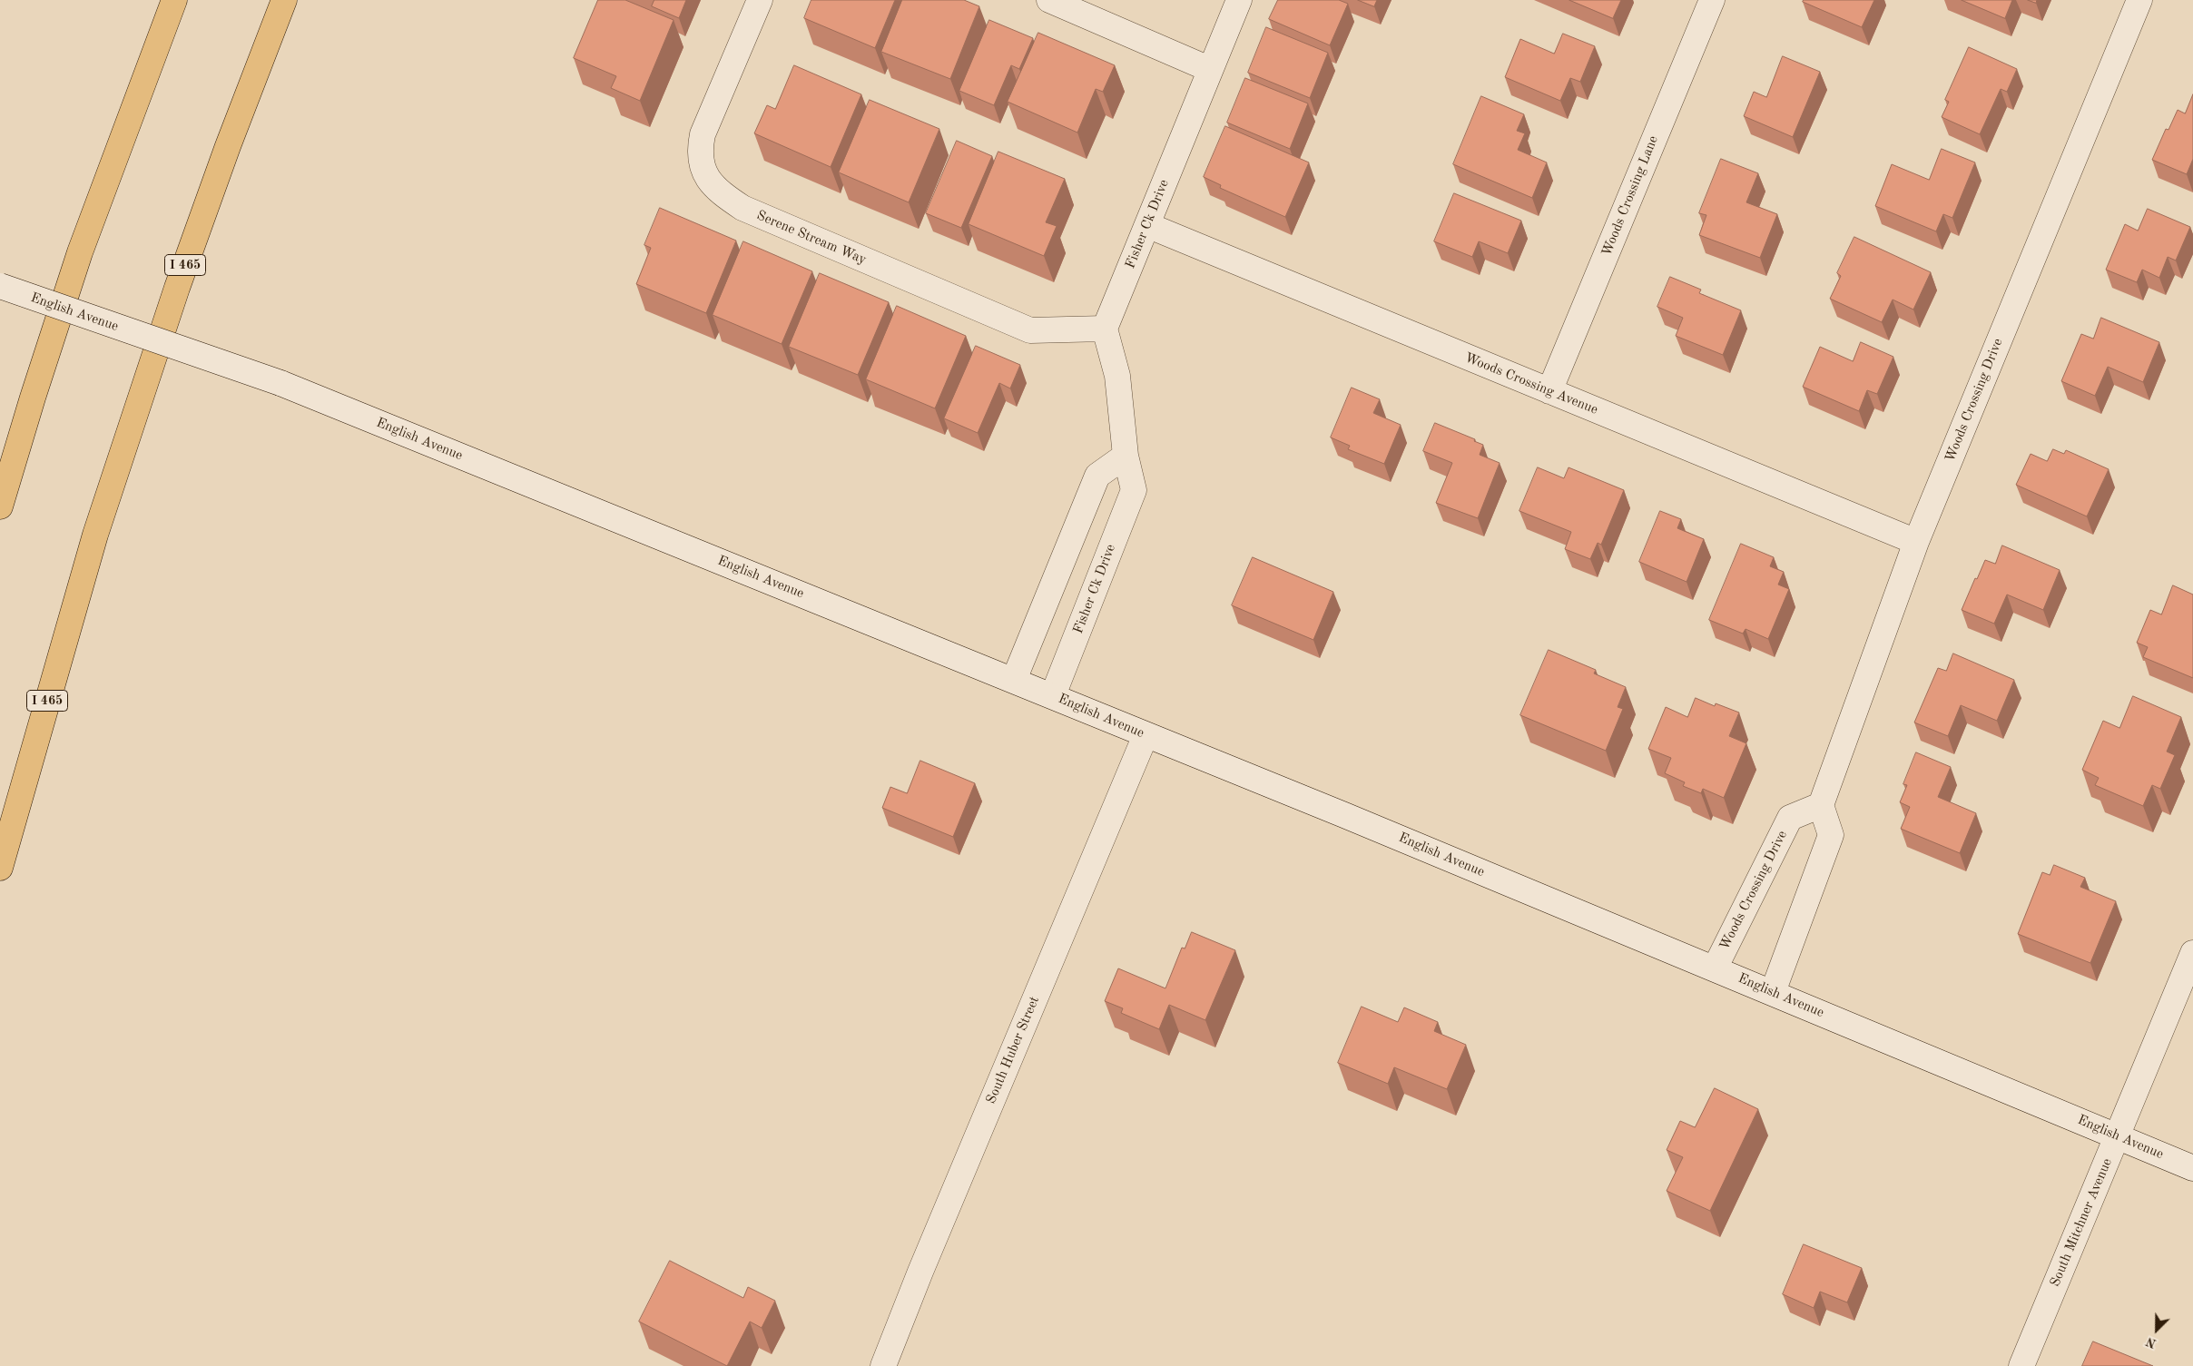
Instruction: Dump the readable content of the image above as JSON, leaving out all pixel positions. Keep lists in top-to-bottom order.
{
  "streets": {
    "highway": ["I 465"],
    "street": [
      "Woods Crossing Lane",
      "Fisher Ck Drive",
      "Serene Stream Way",
      "English Avenue",
      "Woods Crossing Avenue",
      "Woods Crossing Drive",
      "South Huber Street",
      "South Mitchner Avenue"
    ]
  },
  "crossings": [
    ["Woods Crossing Lane", "Woods Crossing Avenue"],
    ["Fisher Ck Drive", "Serene Stream Way"],
    ["Fisher Ck Drive", "English Avenue"],
    ["Fisher Ck Drive", "Woods Crossing Avenue"],
    ["English Avenue", "Woods Crossing Drive"],
    ["English Avenue", "South Huber Street"],
    ["English Avenue", "South Mitchner Avenue"],
    ["Woods Crossing Avenue", "Woods Crossing Drive"]
  ],
  "north": "bottom left"
}
